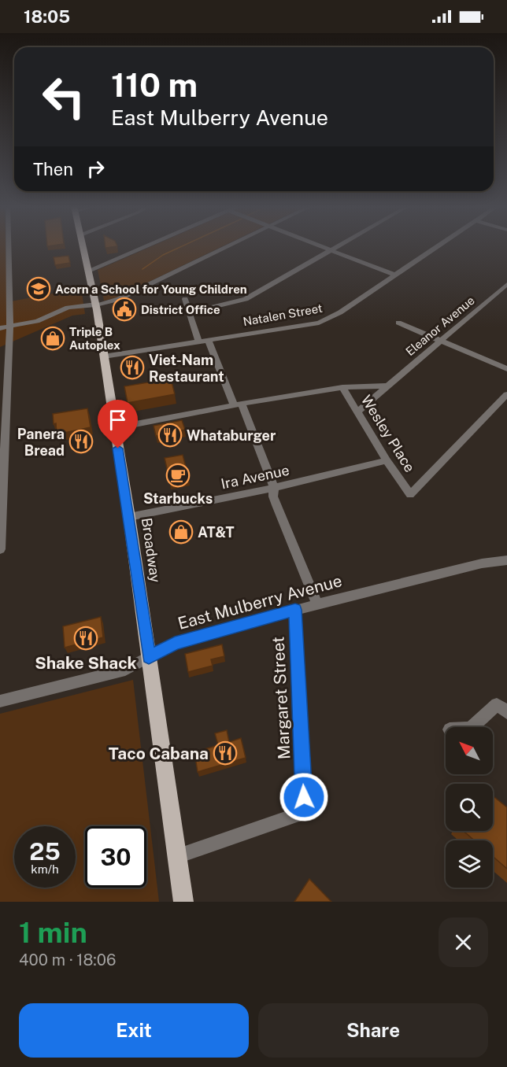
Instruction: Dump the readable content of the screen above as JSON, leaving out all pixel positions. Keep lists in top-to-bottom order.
{
  "streets": {
    "main road": ["Broadway"],
    "street": [
      "Natalen Street",
      "Eleanor Avenue",
      "Wesley Place",
      "Ira Avenue",
      "East Mulberry Avenue",
      "Margaret Street"
    ]
  },
  "crossings": [
    ["Eleanor Avenue", "Wesley Place"],
    ["Wesley Place", "Ira Avenue"],
    ["Ira Avenue", "Broadway"],
    ["Broadway", "East Mulberry Avenue"],
    ["Broadway", "Margaret Street"],
    ["East Mulberry Avenue", "Margaret Street"]
  ],
  "places": {
    "school or university": ["Acorn a School for Young Children"],
    "public building": ["District Office"],
    "shop": ["Triple B Autoplex", "AT&T"],
    "restaurant": [
      "Viet-Nam Restaurant",
      "Whataburger",
      "Panera Bread",
      "Shake Shack",
      "Taco Cabana"
    ],
    "cafe": ["Starbucks"]
  },
  "north": "top left",
  "page": {
    "status": "18:05",
    "turn": ["110 m", "East Mulberry Avenue"],
    "then": "Then",
    "speed": "25 km/h",
    "limit": "30",
    "heading": ["1 min", "400 m · 18:06"],
    "buttons": ["Exit", "Share"]
  }
}
